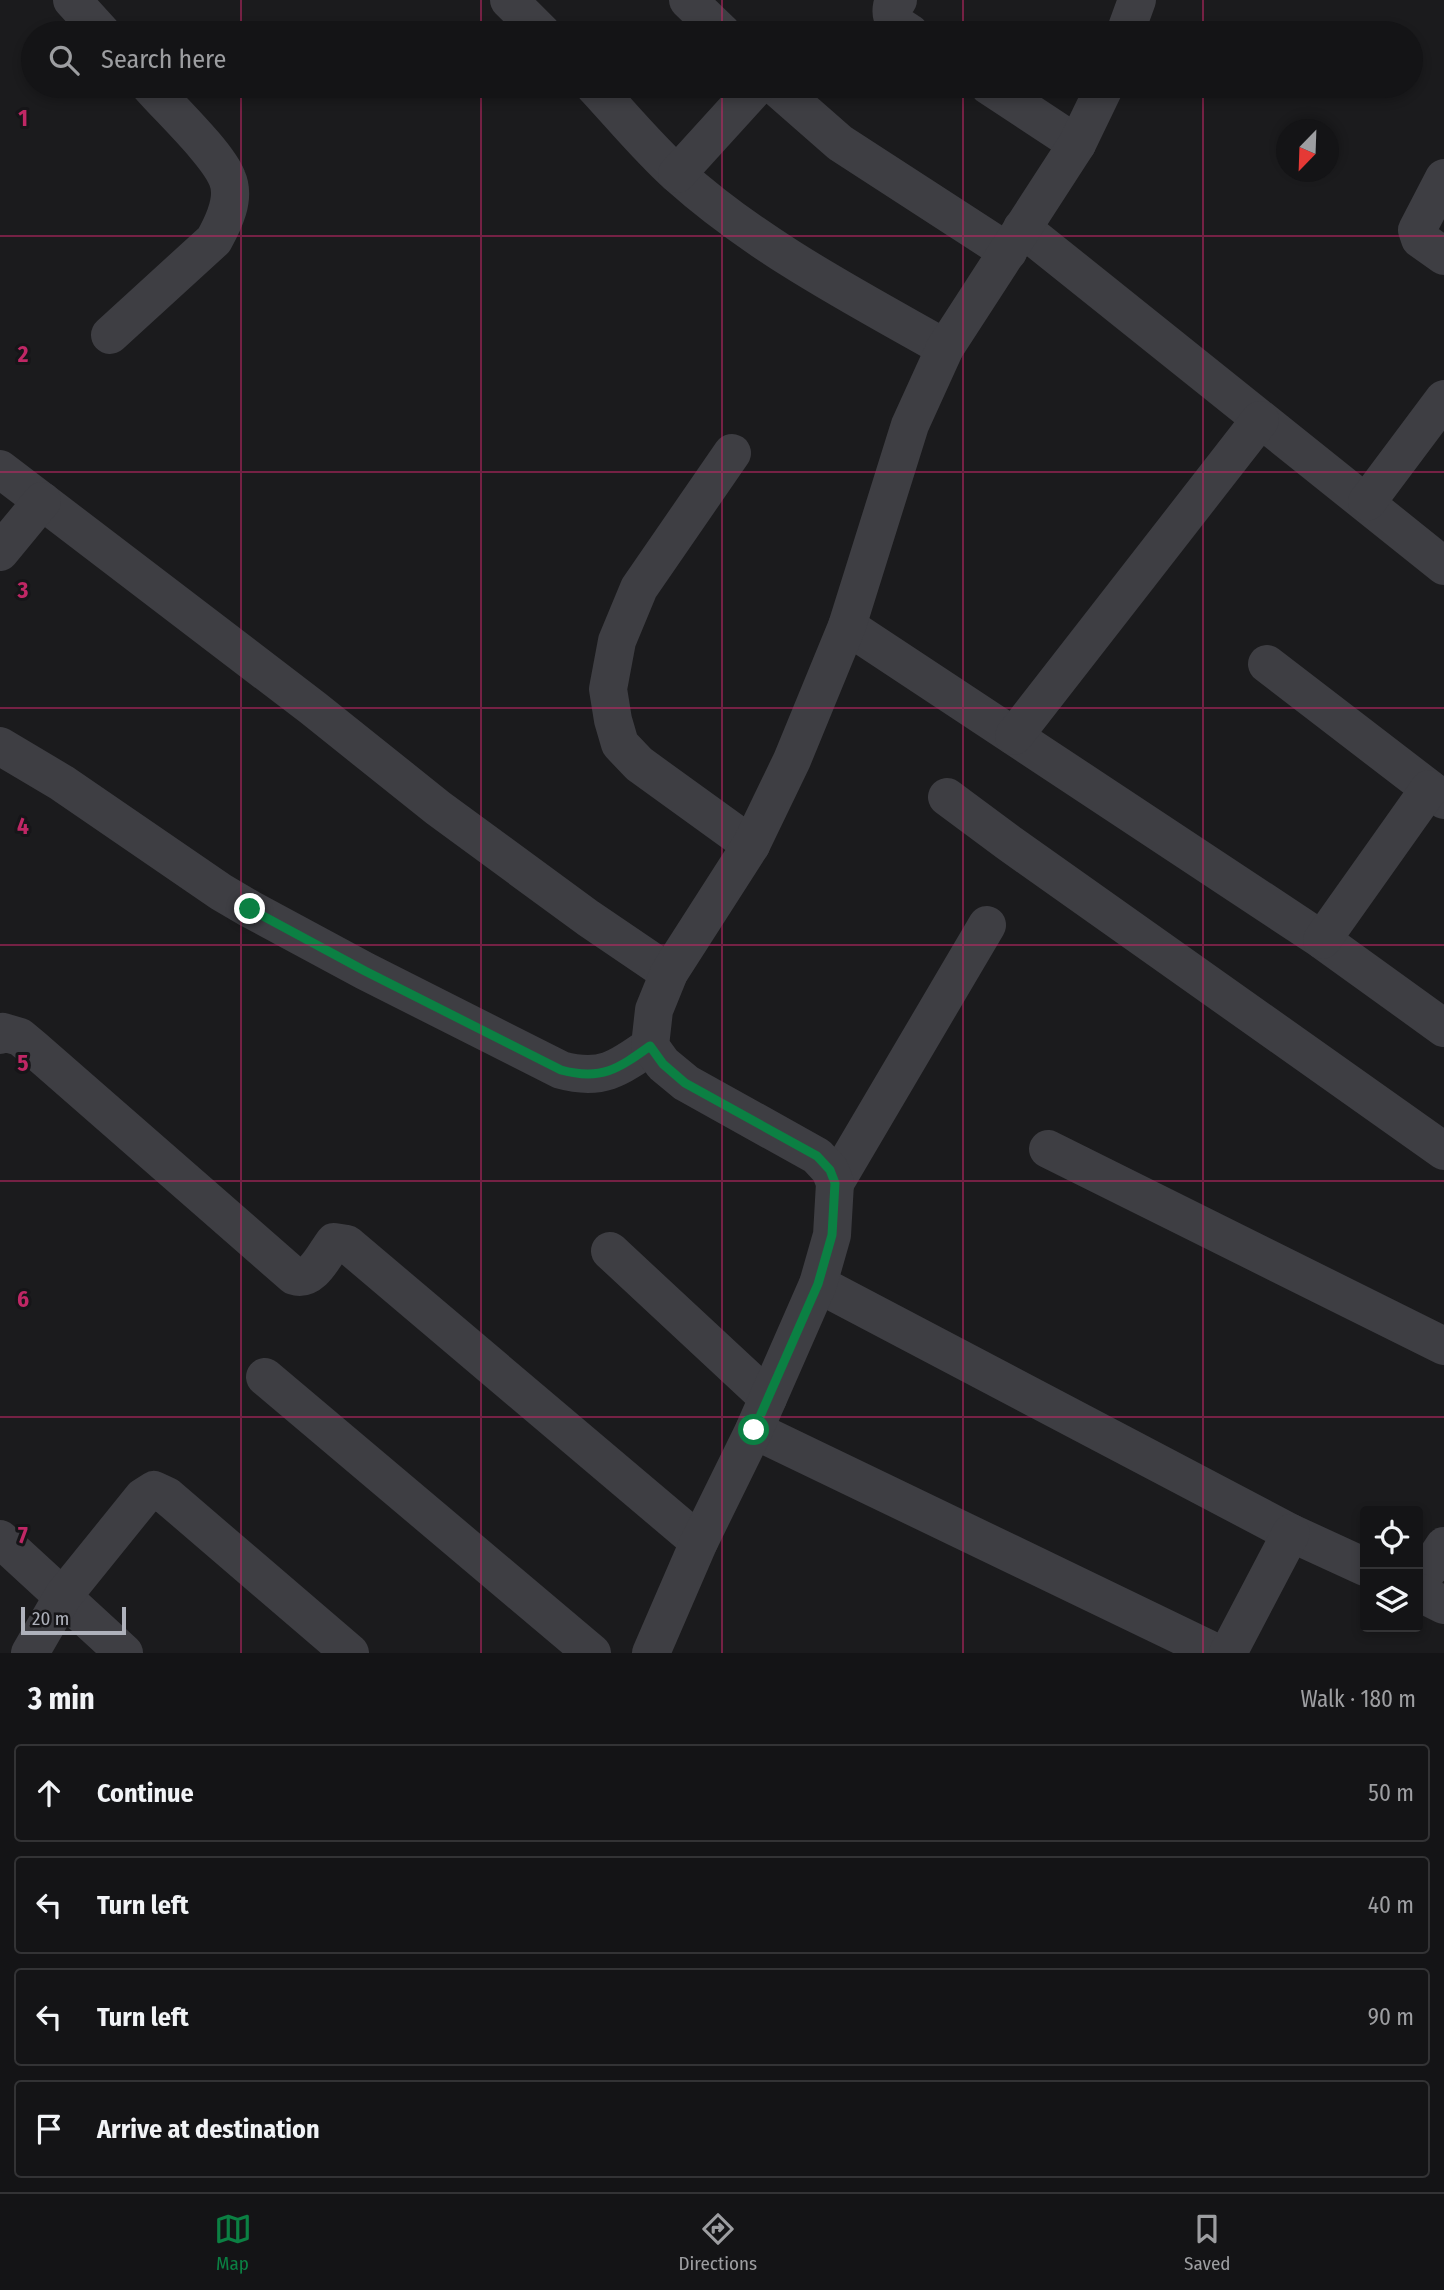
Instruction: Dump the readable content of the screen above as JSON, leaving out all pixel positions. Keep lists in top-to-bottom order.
{
  "scale_bar": "20 m",
  "north": "bottom left",
  "page": {
    "search": "Search here",
    "scale": "20 m",
    "heading": ["3 min", "Walk · 180 m"],
    "list": [
      ["Continue", "50 m"],
      ["Turn left", "40 m"],
      ["Turn left", "90 m"],
      "Arrive at destination"
    ],
    "nav": ["Map", "Directions", "Saved"]
  },
  "grid": {
    "rows": [
      "1",
      "2",
      "3",
      "4",
      "5",
      "6",
      "7"
    ]
  }
}
